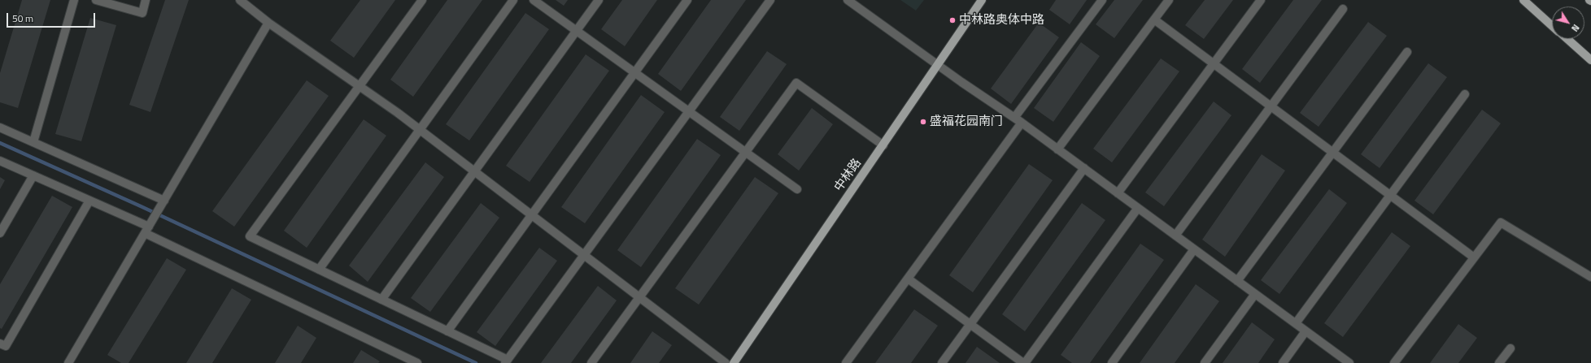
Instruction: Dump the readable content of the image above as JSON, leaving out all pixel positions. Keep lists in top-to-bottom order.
{
  "streets": {
    "main road": ["中林路"]
  },
  "places": ["中林路奥体中路", "盛福花园南门"],
  "scale_bar": "50 m",
  "north": "bottom right"
}
